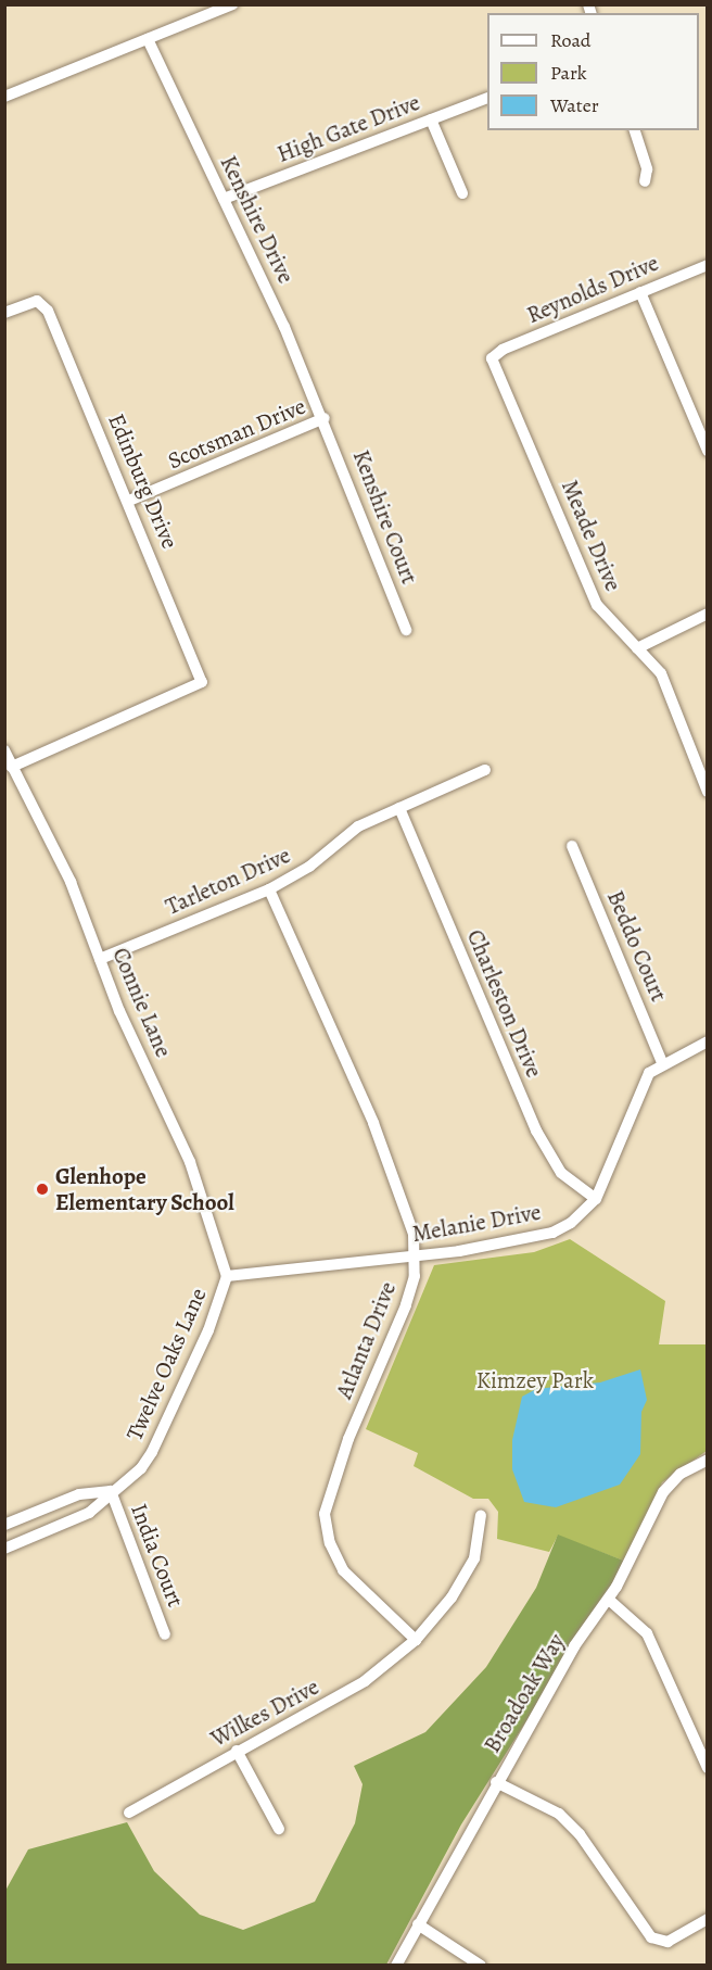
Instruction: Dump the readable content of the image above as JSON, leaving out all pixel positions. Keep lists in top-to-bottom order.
{
  "streets": {
    "street": [
      "High Gate Drive",
      "Kenshire Drive",
      "Reynolds Drive",
      "Scotsman Drive",
      "Edinburg Drive",
      "Kenshire Court",
      "Meade Drive",
      "Tarleton Drive",
      "Beddo Court",
      "Connie Lane",
      "Charleston Drive",
      "Melanie Drive",
      "Atlanta Drive",
      "Twelve Oaks Lane",
      "India Court",
      "Broadoak Way",
      "Wilkes Drive"
    ]
  },
  "crossings": [
    ["High Gate Drive", "Kenshire Drive"],
    ["Kenshire Drive", "Scotsman Drive"],
    ["Kenshire Drive", "Kenshire Court"],
    ["Reynolds Drive", "Meade Drive"],
    ["Scotsman Drive", "Edinburg Drive"],
    ["Scotsman Drive", "Kenshire Court"],
    ["Edinburg Drive", "Connie Lane"],
    ["Tarleton Drive", "Connie Lane"],
    ["Tarleton Drive", "Charleston Drive"],
    ["Tarleton Drive", "Atlanta Drive"],
    ["Beddo Court", "Melanie Drive"],
    ["Connie Lane", "Melanie Drive"],
    ["Connie Lane", "Twelve Oaks Lane"],
    ["Charleston Drive", "Melanie Drive"],
    ["Melanie Drive", "Atlanta Drive"],
    ["Melanie Drive", "Twelve Oaks Lane"],
    ["Atlanta Drive", "Wilkes Drive"],
    ["Twelve Oaks Lane", "India Court"]
  ],
  "parks": ["Kimzey Park"],
  "places": ["Glenhope Elementary School"],
  "legend": ["Road", "Park", "Water"]
}
